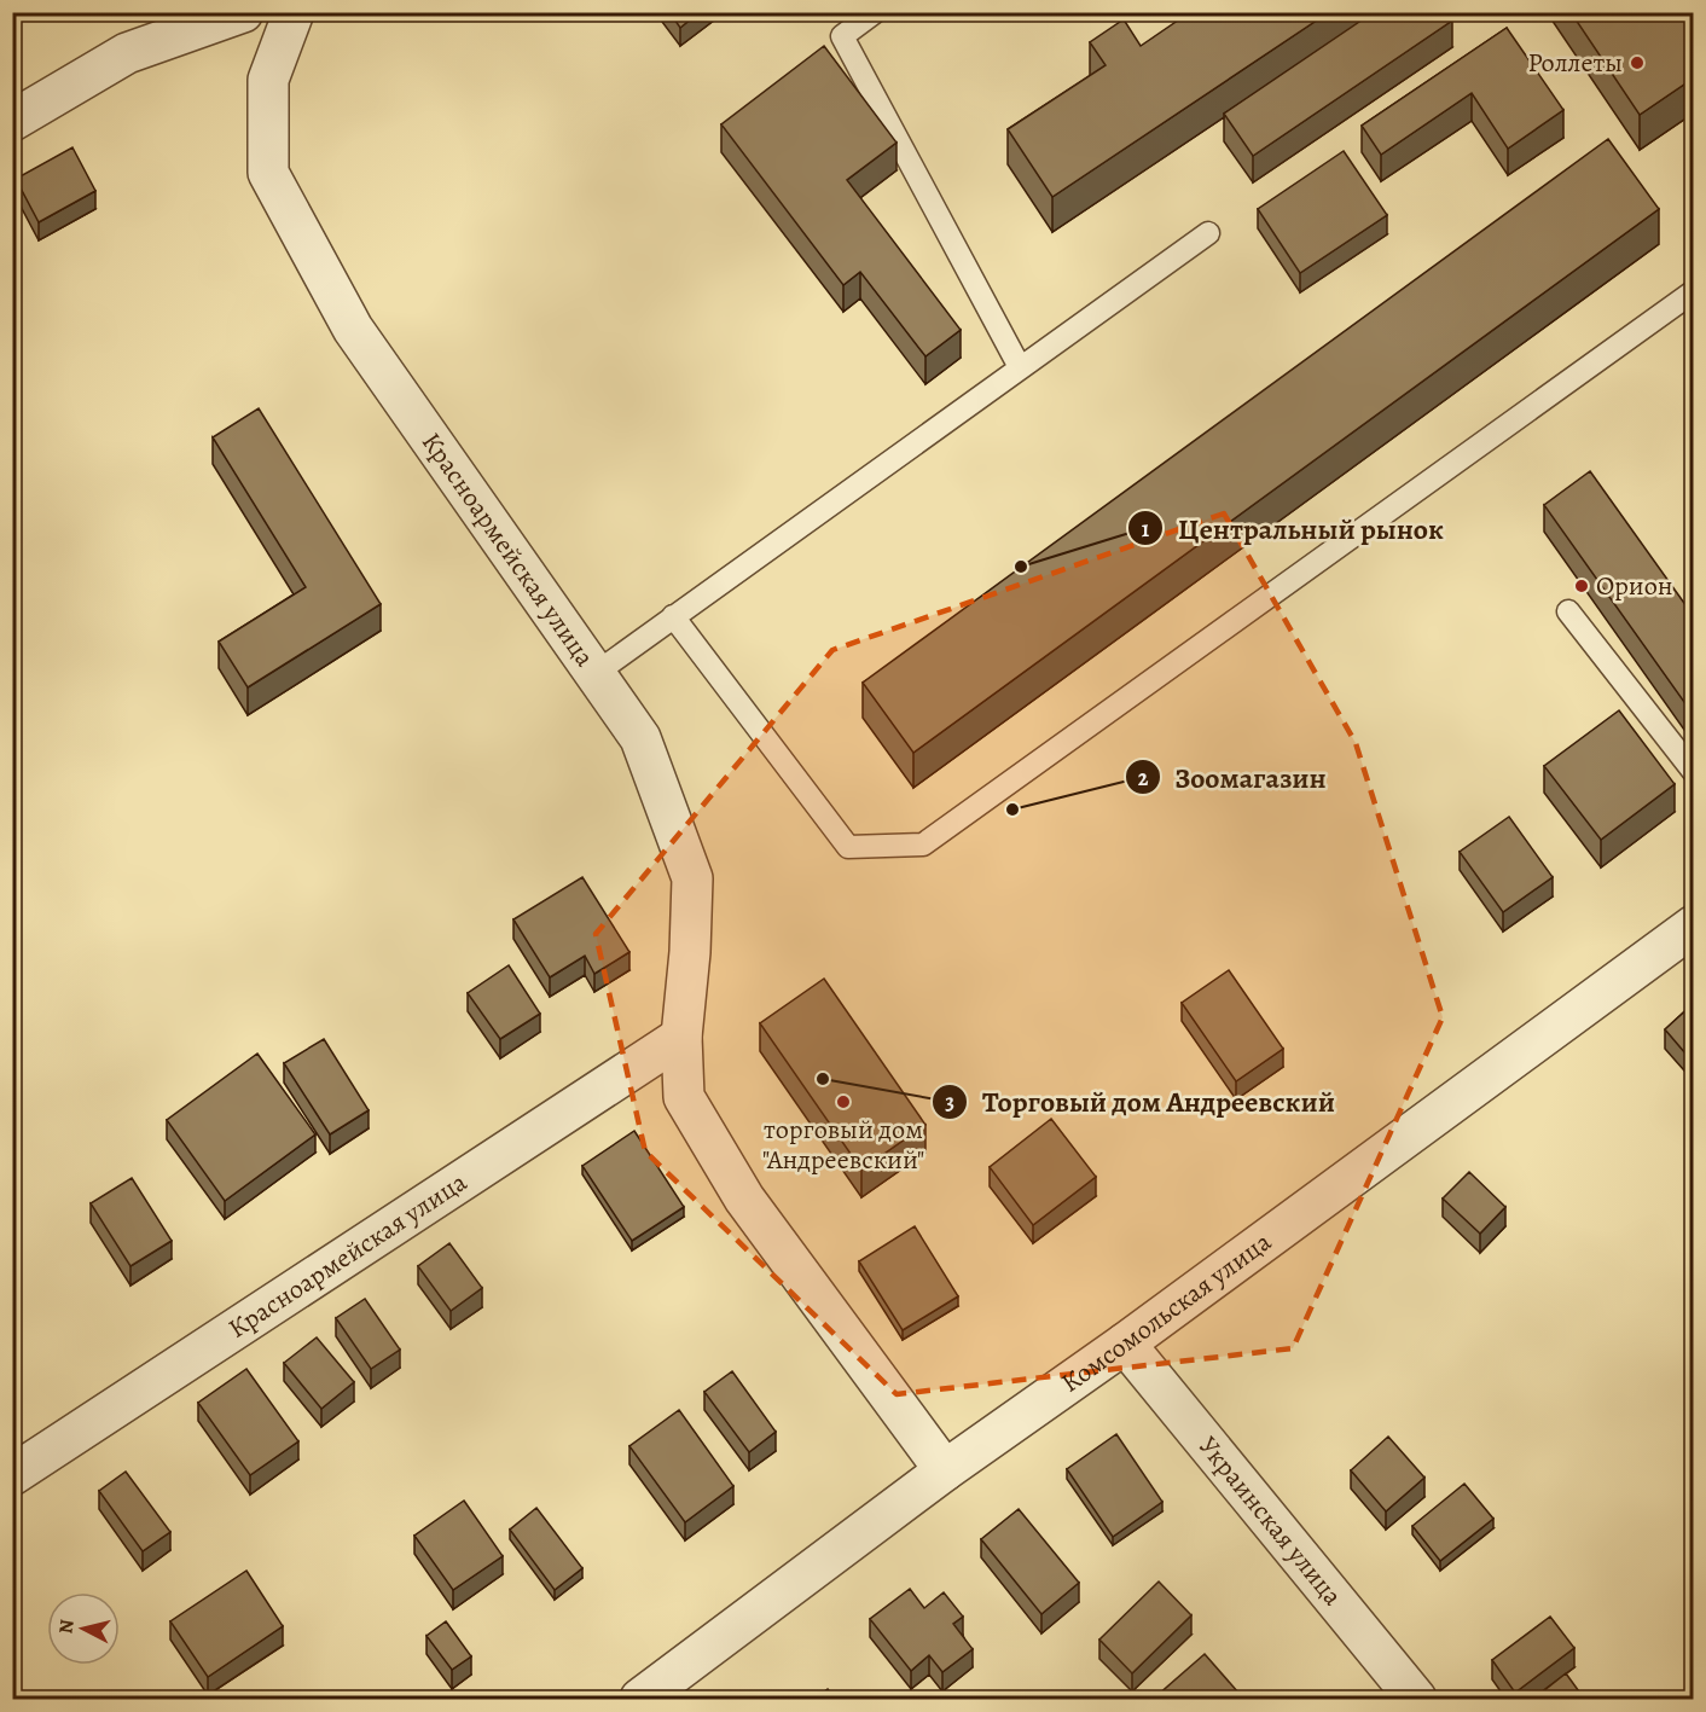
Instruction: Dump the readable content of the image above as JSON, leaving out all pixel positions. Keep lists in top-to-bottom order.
{
  "streets": {
    "street": ["Красноармейская улица", "Комсомольская улица", "Украинская улица"]
  },
  "crossings": [
    ["Красноармейская улица", "Комсомольская улица"],
    ["Комсомольская улица", "Украинская улица"]
  ],
  "places": [
    "Роллеты",
    "Центральный рынок",
    "Орион",
    "Зоомагазин",
    "Торговый дом Андреевский",
    "торговый дом \"Андреевский\""
  ],
  "north": "left"
}
